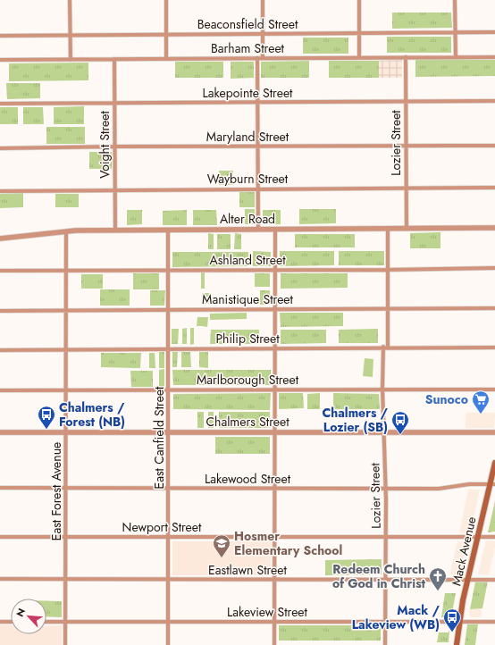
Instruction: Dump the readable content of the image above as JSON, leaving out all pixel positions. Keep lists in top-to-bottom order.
{
  "streets": {
    "main road": ["Mack Avenue"],
    "street": [
      "Beaconsfield Street",
      "Barham Street",
      "Lakepointe Street",
      "Maryland Street",
      "Lozier Street",
      "Voight Street",
      "Wayburn Street",
      "Alter Road",
      "Ashland Street",
      "Manistique Street",
      "Philip Street",
      "Marlborough Street",
      "Chalmers Street",
      "East Canfield Street",
      "Lakewood Street",
      "East Forest Avenue",
      "Newport Street",
      "Eastlawn Street",
      "Lakeview Street"
    ]
  },
  "crossings": [
    ["Barham Street", "Lozier Street"],
    ["Barham Street", "Voight Street"],
    ["Lakepointe Street", "Lozier Street"],
    ["Lakepointe Street", "Voight Street"],
    ["Maryland Street", "Lozier Street"],
    ["Maryland Street", "Voight Street"],
    ["Lozier Street", "Wayburn Street"],
    ["Lozier Street", "Alter Road"],
    ["Lozier Street", "Ashland Street"],
    ["Lozier Street", "Manistique Street"],
    ["Lozier Street", "Philip Street"],
    ["Lozier Street", "Marlborough Street"],
    ["Lozier Street", "Chalmers Street"],
    ["Lozier Street", "Lakewood Street"],
    ["Lozier Street", "Newport Street"],
    ["Lozier Street", "Eastlawn Street"],
    ["Lozier Street", "Lakeview Street"],
    ["Voight Street", "Wayburn Street"],
    ["Voight Street", "Alter Road"],
    ["Alter Road", "East Canfield Street"],
    ["Alter Road", "East Forest Avenue"],
    ["Ashland Street", "East Canfield Street"],
    ["Ashland Street", "East Forest Avenue"],
    ["Manistique Street", "East Canfield Street"],
    ["Manistique Street", "East Forest Avenue"],
    ["Philip Street", "East Canfield Street"],
    ["Philip Street", "East Forest Avenue"],
    ["Marlborough Street", "East Canfield Street"],
    ["Marlborough Street", "East Forest Avenue"],
    ["Chalmers Street", "East Canfield Street"],
    ["Chalmers Street", "East Forest Avenue"],
    ["East Canfield Street", "Lakewood Street"],
    ["East Canfield Street", "Newport Street"],
    ["East Canfield Street", "Eastlawn Street"],
    ["East Canfield Street", "Lakeview Street"],
    ["Lakewood Street", "East Forest Avenue"],
    ["Lakewood Street", "Mack Avenue"],
    ["East Forest Avenue", "Newport Street"],
    ["East Forest Avenue", "Eastlawn Street"],
    ["East Forest Avenue", "Lakeview Street"],
    ["Newport Street", "Mack Avenue"],
    ["Mack Avenue", "Eastlawn Street"],
    ["Mack Avenue", "Lakeview Street"]
  ],
  "places": {
    "supermarket": ["Sunoco"],
    "bus stop": ["Chalmers / Forest (NB)", "Chalmers / Lozier (SB)", "Mack / Lakeview (WB)"],
    "school or university": ["Hosmer Elementary School"],
    "church": ["Redeem Church of God in Christ"]
  },
  "north": "top left"
}
